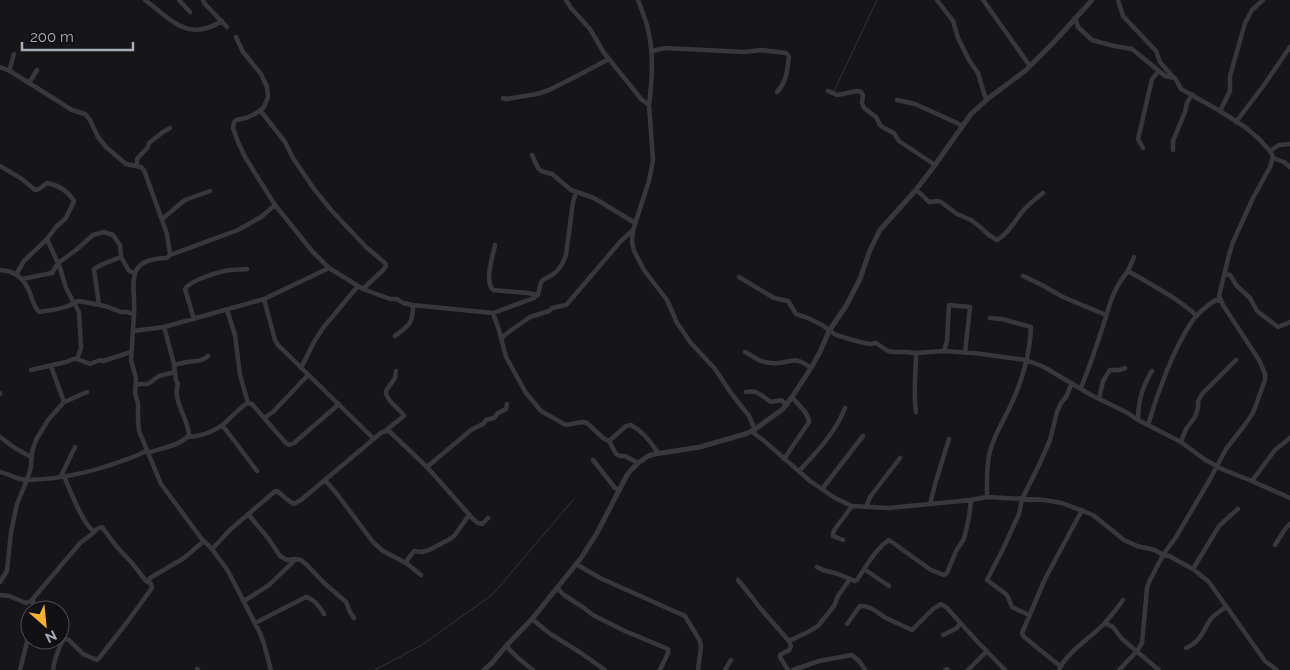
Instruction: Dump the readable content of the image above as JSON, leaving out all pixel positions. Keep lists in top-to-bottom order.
{
  "scale_bar": "200 m",
  "north": "bottom right"
}
